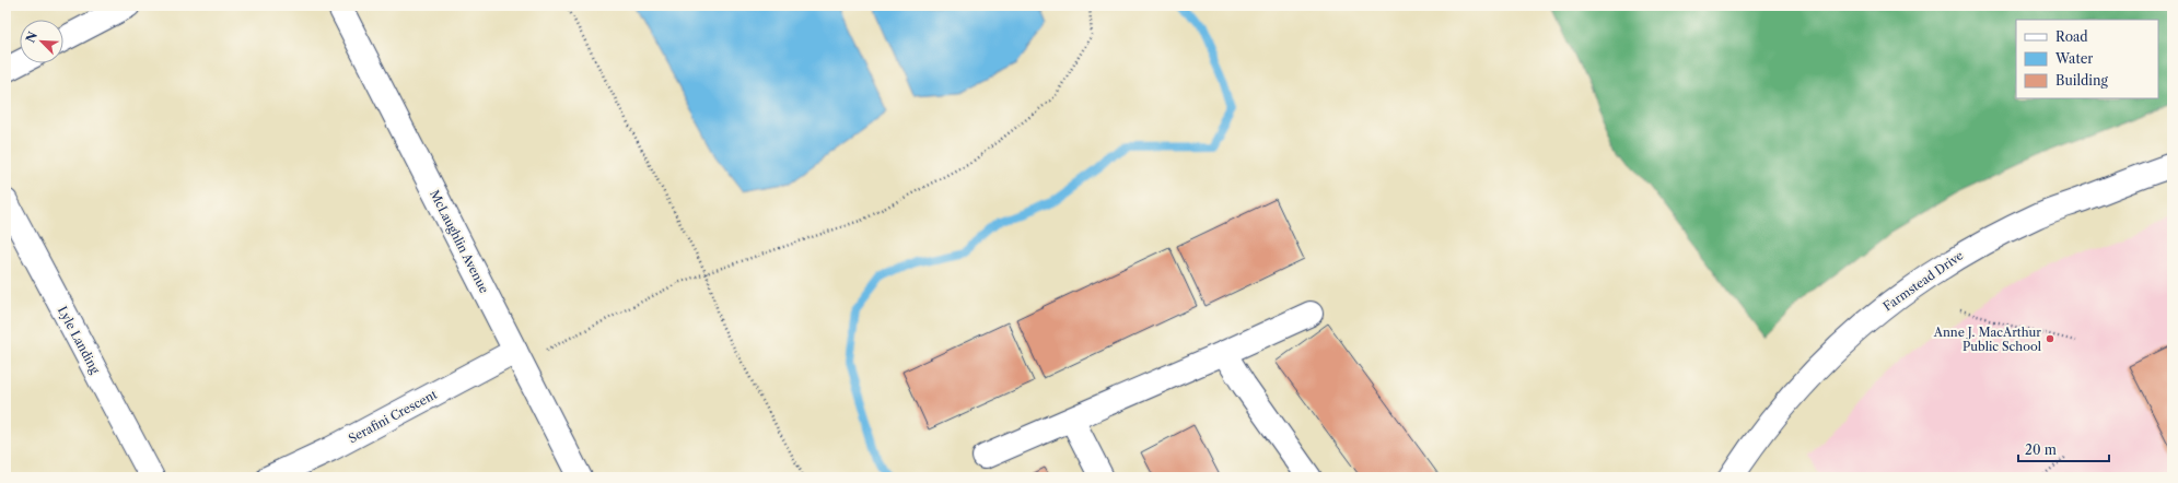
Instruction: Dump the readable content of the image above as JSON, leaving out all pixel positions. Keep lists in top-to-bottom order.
{
  "streets": {
    "street": [
      "McLaughlin Avenue",
      "Farmstead Drive",
      "Lyle Landing",
      "Serafini Crescent"
    ]
  },
  "crossings": [
    ["McLaughlin Avenue", "Serafini Crescent"]
  ],
  "places": ["Anne J. MacArthur Public School"],
  "legend": ["Road", "Water", "Building"],
  "scale_bar": "20 m",
  "north": "top left"
}
